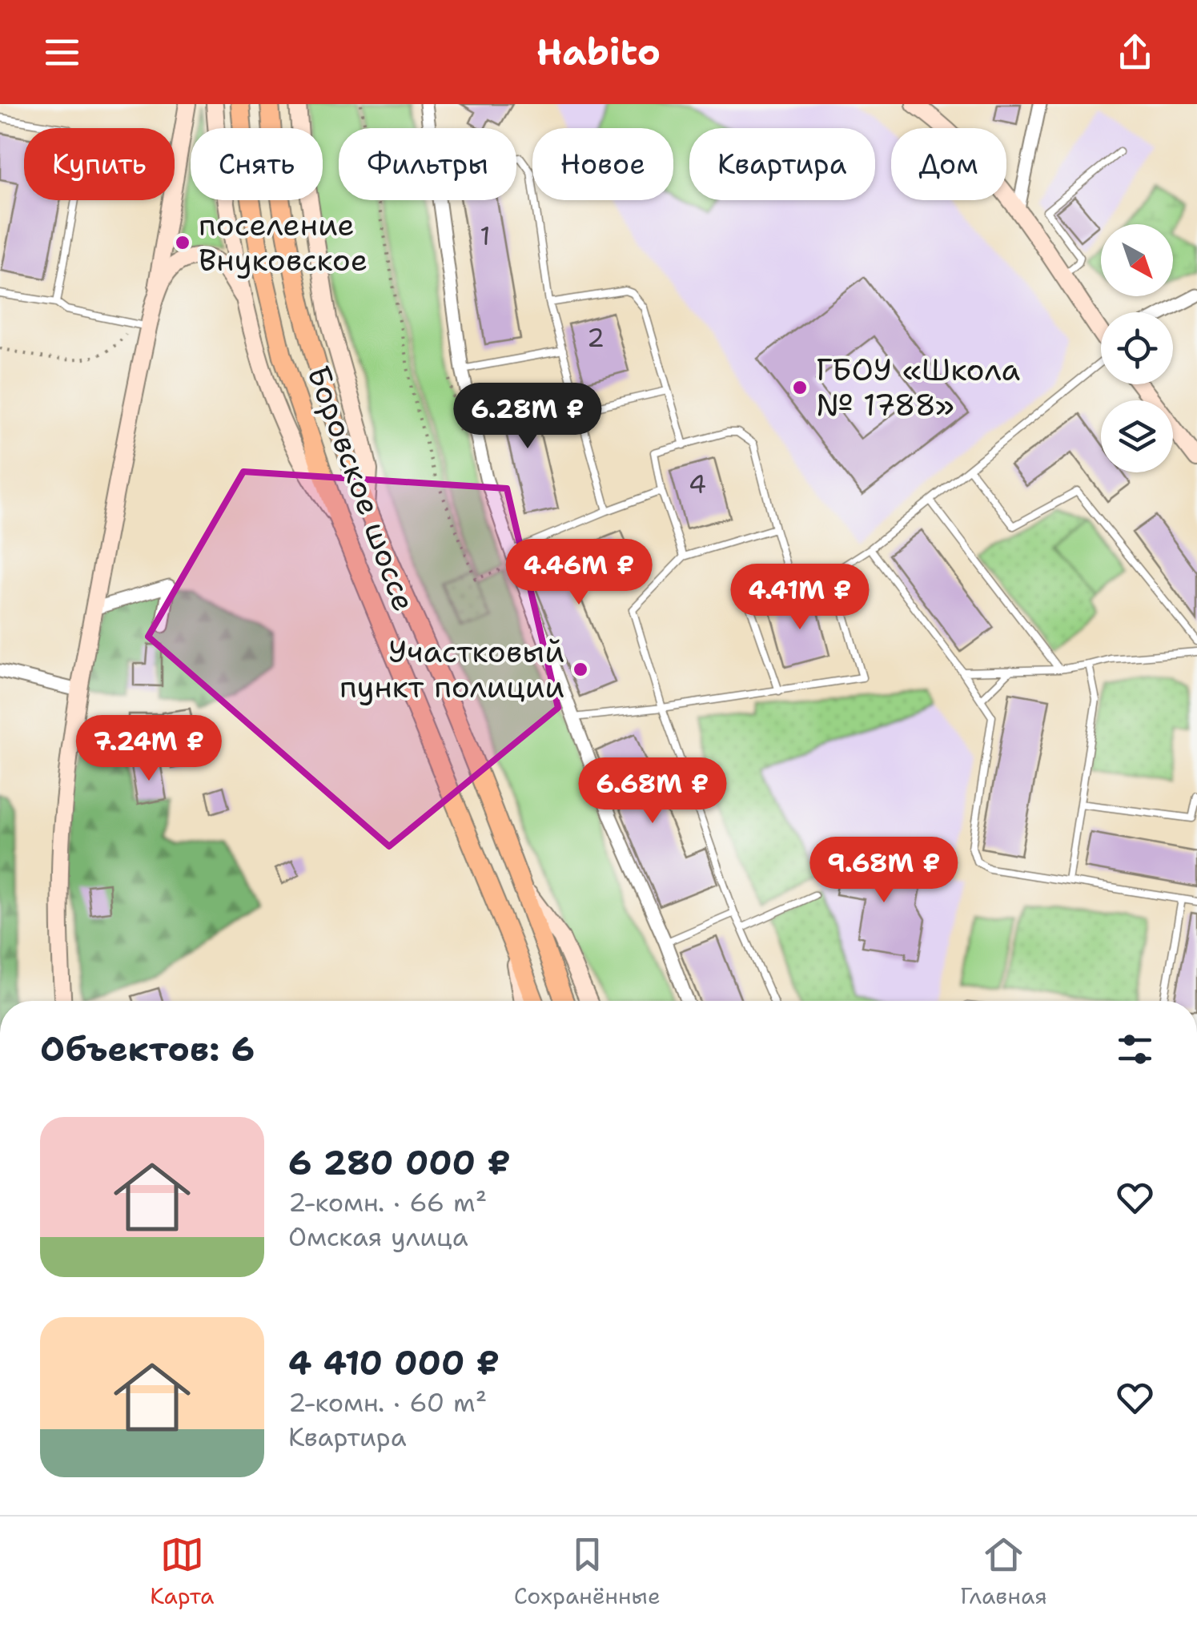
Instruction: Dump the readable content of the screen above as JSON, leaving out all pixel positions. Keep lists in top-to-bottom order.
{
  "streets": {
    "main road": ["Боровское шоссе"]
  },
  "places": ["поселение Внуковское", "ГБОУ «Школа № 1788»", "Участковый пункт полиции"],
  "house_numbers": ["1", "2", "4"],
  "north": "bottom right",
  "page": {
    "header": "Habito",
    "chip": [
      "Купить",
      "Снять",
      "Фильтры",
      "Новое",
      "Квартира",
      "Дом"
    ],
    "price": [
      "6.28M ₽",
      "4.46M ₽",
      "4.41M ₽",
      "7.24M ₽",
      "6.68M ₽",
      "9.68M ₽"
    ],
    "heading": "Объектов: 6",
    "list": [
      {
        "name": "6 280 000 ₽",
        "note": "2-комн. · 66 m² · Омская улица"
      },
      {
        "name": "4 410 000 ₽",
        "note": "2-комн. · 60 m² · Квартира"
      }
    ],
    "tabs": ["Карта", "Сохранённые", "Главная"]
  }
}
